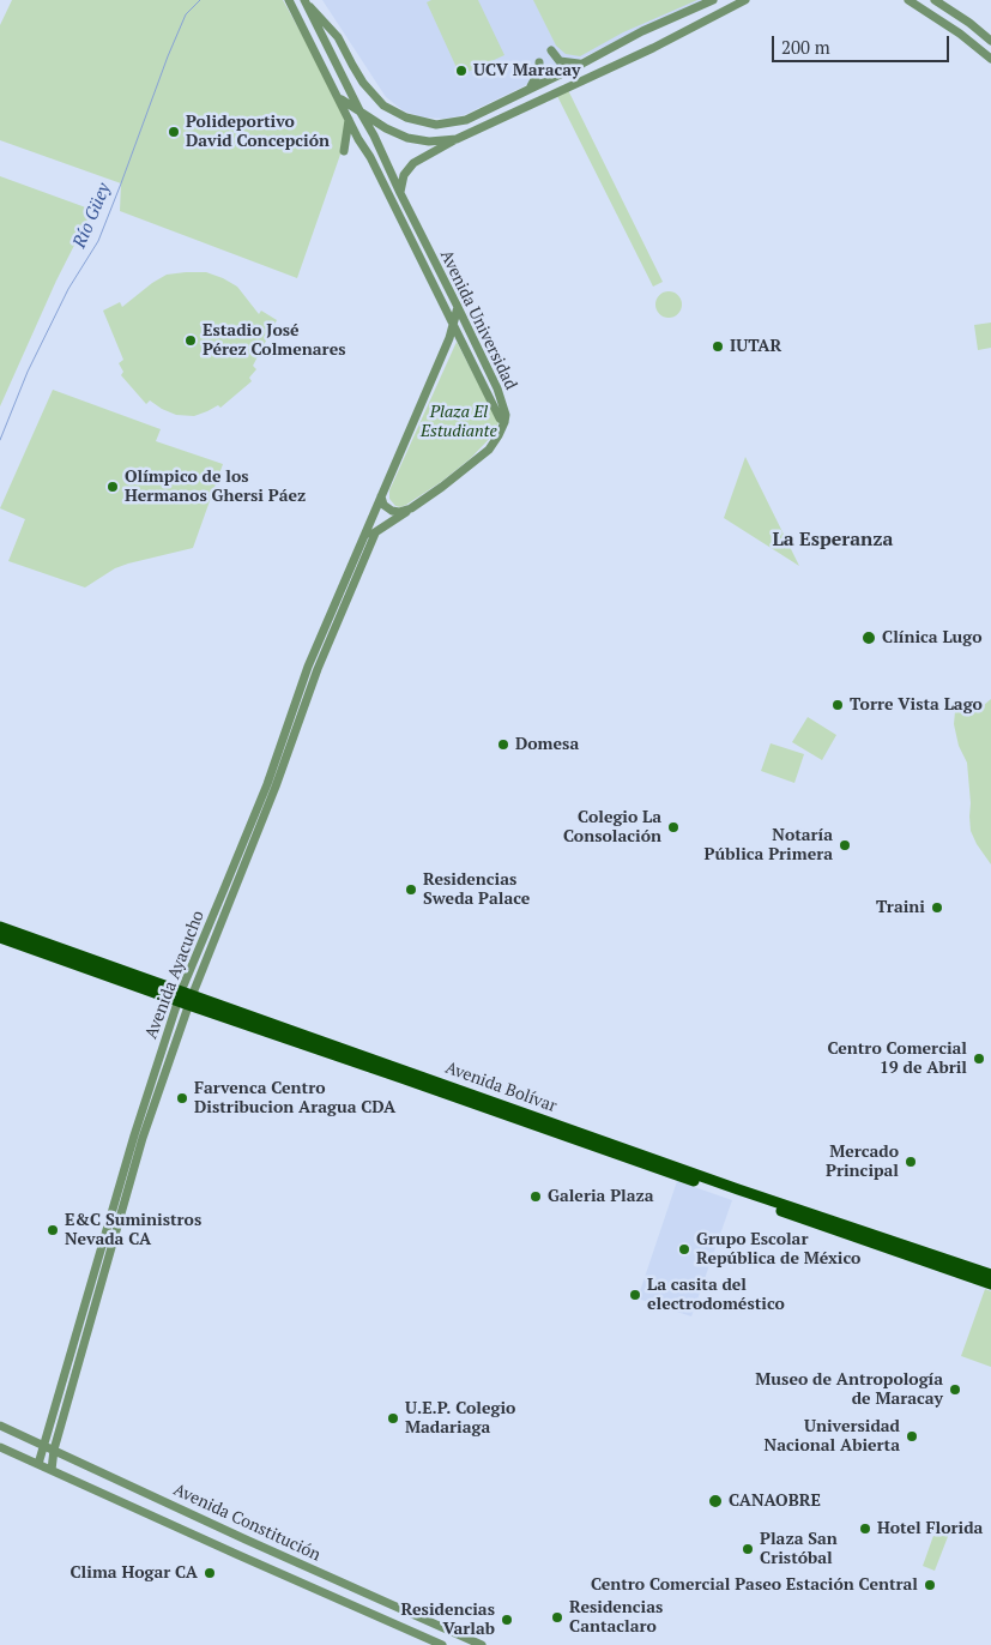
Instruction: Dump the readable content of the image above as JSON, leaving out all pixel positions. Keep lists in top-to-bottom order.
{
  "streets": {
    "main road": ["Avenida Bolívar"],
    "street": ["Avenida Universidad", "Avenida Ayacucho", "Avenida Constitución"]
  },
  "crossings": [
    ["Avenida Universidad", "Avenida Ayacucho"],
    ["Avenida Ayacucho", "Avenida Bolívar"],
    ["Avenida Ayacucho", "Avenida Constitución"]
  ],
  "districts": ["La Esperanza"],
  "water": ["Río Güey"],
  "parks": ["Plaza El Estudiante"],
  "places": [
    "UCV Maracay",
    "Polideportivo David Concepción",
    "Estadio José Pérez Colmenares",
    "IUTAR",
    "Olímpico de los Hermanos Ghersi Páez",
    "Clínica Lugo",
    "Torre Vista Lago",
    "Domesa",
    "Colegio La Consolación",
    "Notaría Pública Primera",
    "Residencias Sweda Palace",
    "Traini",
    "Centro Comercial 19 de Abril",
    "Farvenca Centro Distribucion Aragua CDA",
    "Mercado Principal",
    "Galeria Plaza",
    "E&C Suministros Nevada CA",
    "Grupo Escolar República de México",
    "La casita del electrodoméstico",
    "Museo de Antropología de Maracay",
    "U.E.P. Colegio Madariaga",
    "Universidad Nacional Abierta",
    "CANAOBRE",
    "Hotel Florida",
    "Plaza San Cristóbal",
    "Clima Hogar CA",
    "Centro Comercial Paseo Estación Central",
    "Residencias Cantaclaro",
    "Residencias Varlab"
  ],
  "scale_bar": "200 m"
}
